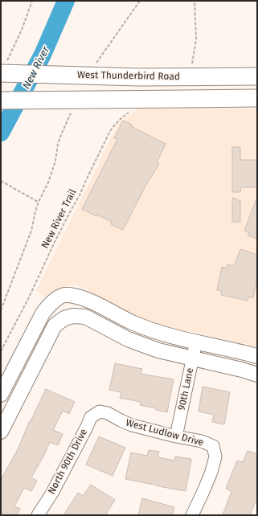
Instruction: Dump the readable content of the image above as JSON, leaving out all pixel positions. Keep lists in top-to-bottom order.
{
  "streets": {
    "main road": ["West Thunderbird Road"],
    "street": ["90th Lane", "West Ludlow Drive", "North 90th Drive"],
    "path": ["New River Trail"]
  },
  "crossings": [
    ["90th Lane", "West Ludlow Drive"],
    ["West Ludlow Drive", "North 90th Drive"]
  ],
  "water": ["New River"]
}
